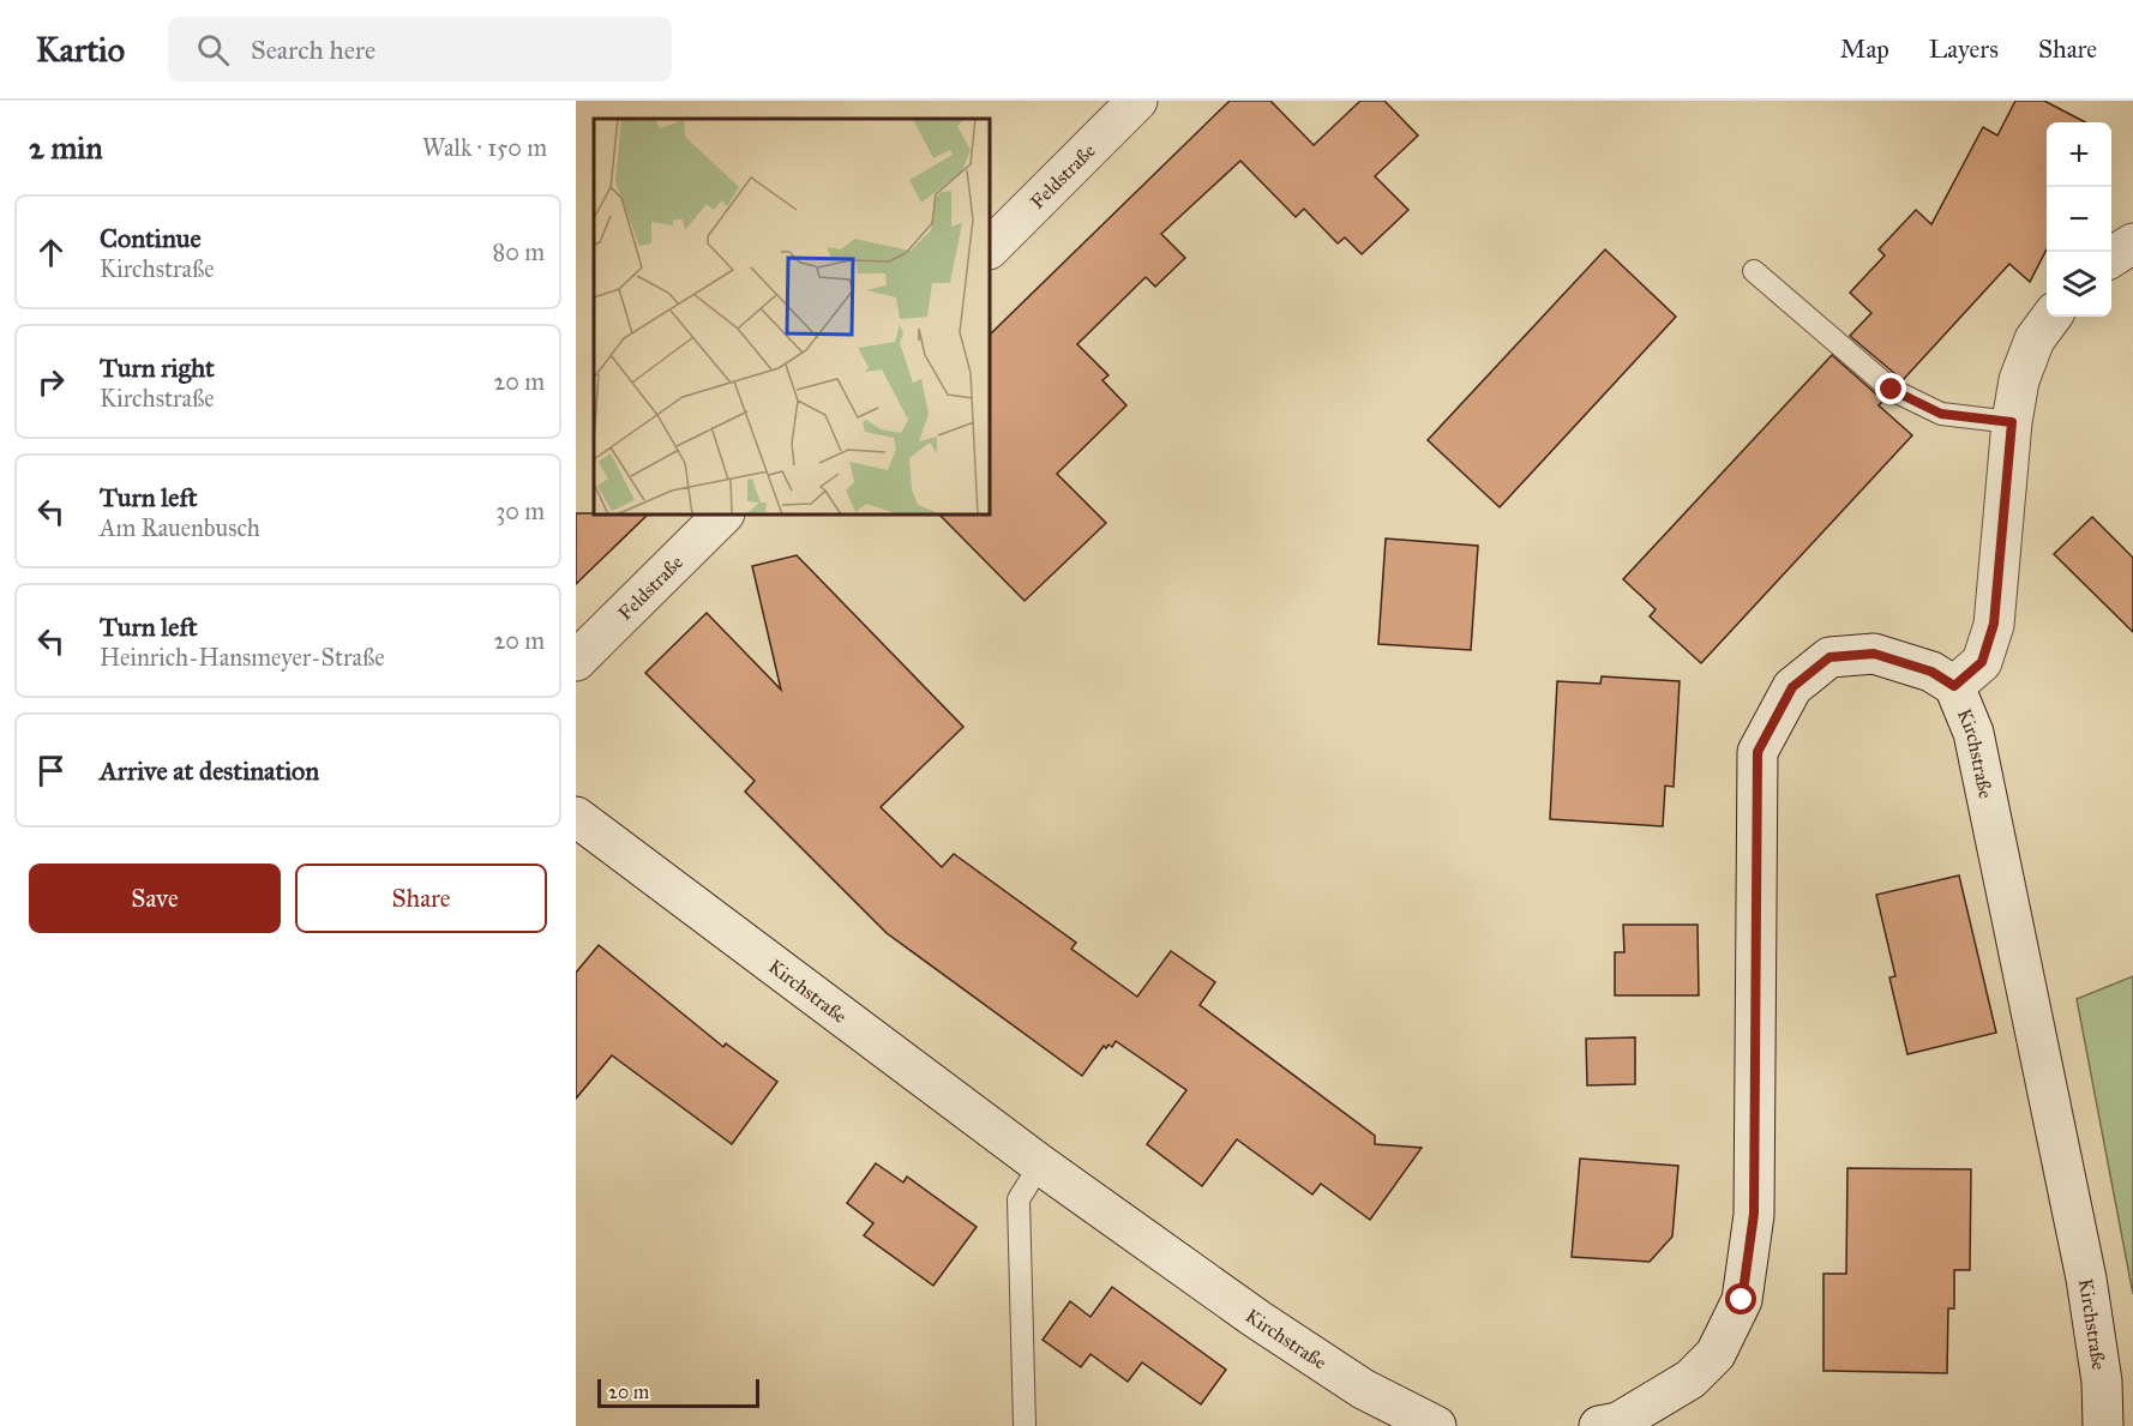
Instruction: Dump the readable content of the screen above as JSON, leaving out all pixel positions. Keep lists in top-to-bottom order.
{
  "streets": {
    "street": ["Feldstraße", "Kirchstraße"]
  },
  "scale_bar": "20 m",
  "page": {
    "header": "Kartio",
    "search": "Search here",
    "nav": ["Map", "Layers", "Share"],
    "heading": ["2 min", "Walk · 150 m"],
    "map_buttons": ["+", "−"],
    "list": [
      ["Continue", "Kirchstraße", "80 m"],
      ["Turn right", "Kirchstraße", "20 m"],
      ["Turn left", "Am Rauenbusch", "30 m"],
      ["Turn left", "Heinrich-Hansmeyer-Straße", "20 m"],
      "Arrive at destination"
    ],
    "buttons": ["Save", "Share"],
    "scale": "20 m"
  }
}
